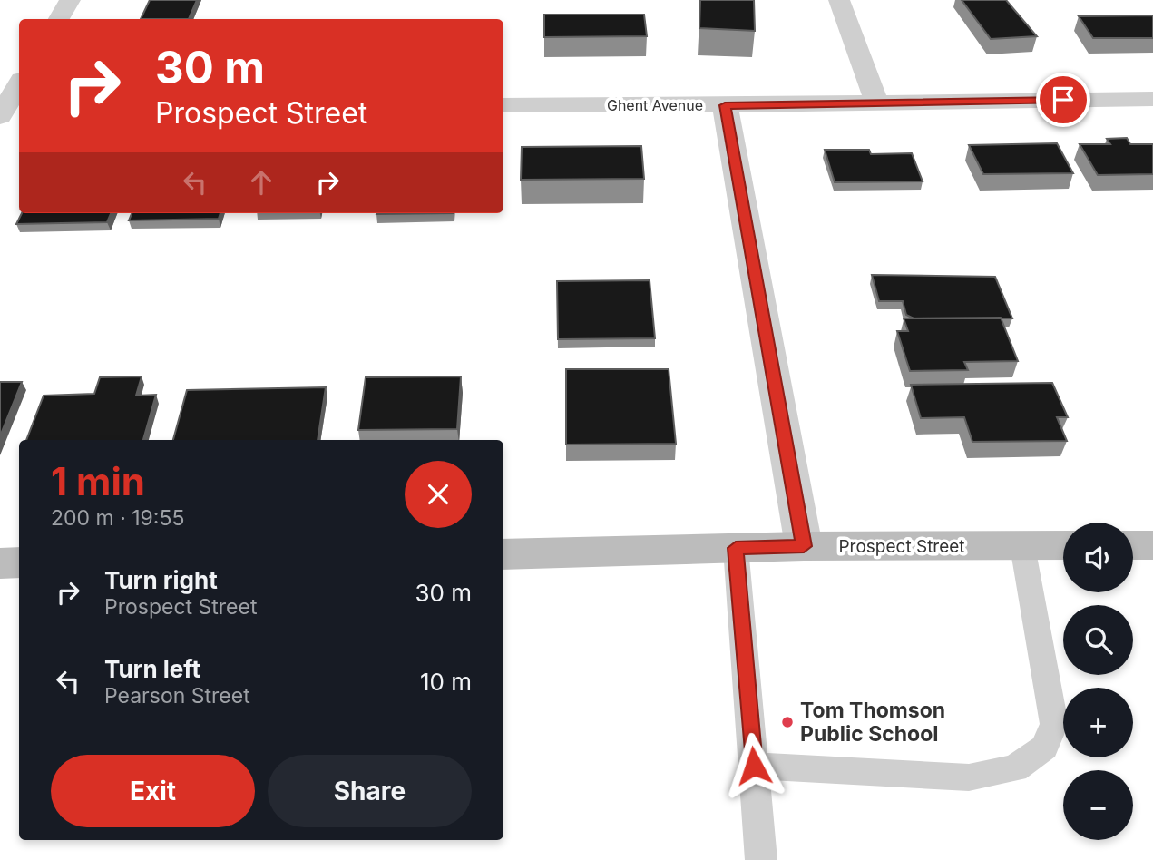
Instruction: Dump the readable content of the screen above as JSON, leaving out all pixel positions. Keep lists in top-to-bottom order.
{
  "streets": {
    "street": ["Ghent Avenue", "Prospect Street"]
  },
  "places": ["Tom Thomson Public School"],
  "page": {
    "turn": ["30 m", "Prospect Street"],
    "heading": ["1 min", "200 m · 19:55"],
    "map_buttons": ["+", "−"],
    "list": [
      {
        "name": "Turn right",
        "note": "Prospect Street",
        "value": "30 m"
      },
      {
        "name": "Turn left",
        "note": "Pearson Street",
        "value": "10 m"
      }
    ],
    "buttons": ["Exit", "Share"]
  }
}
